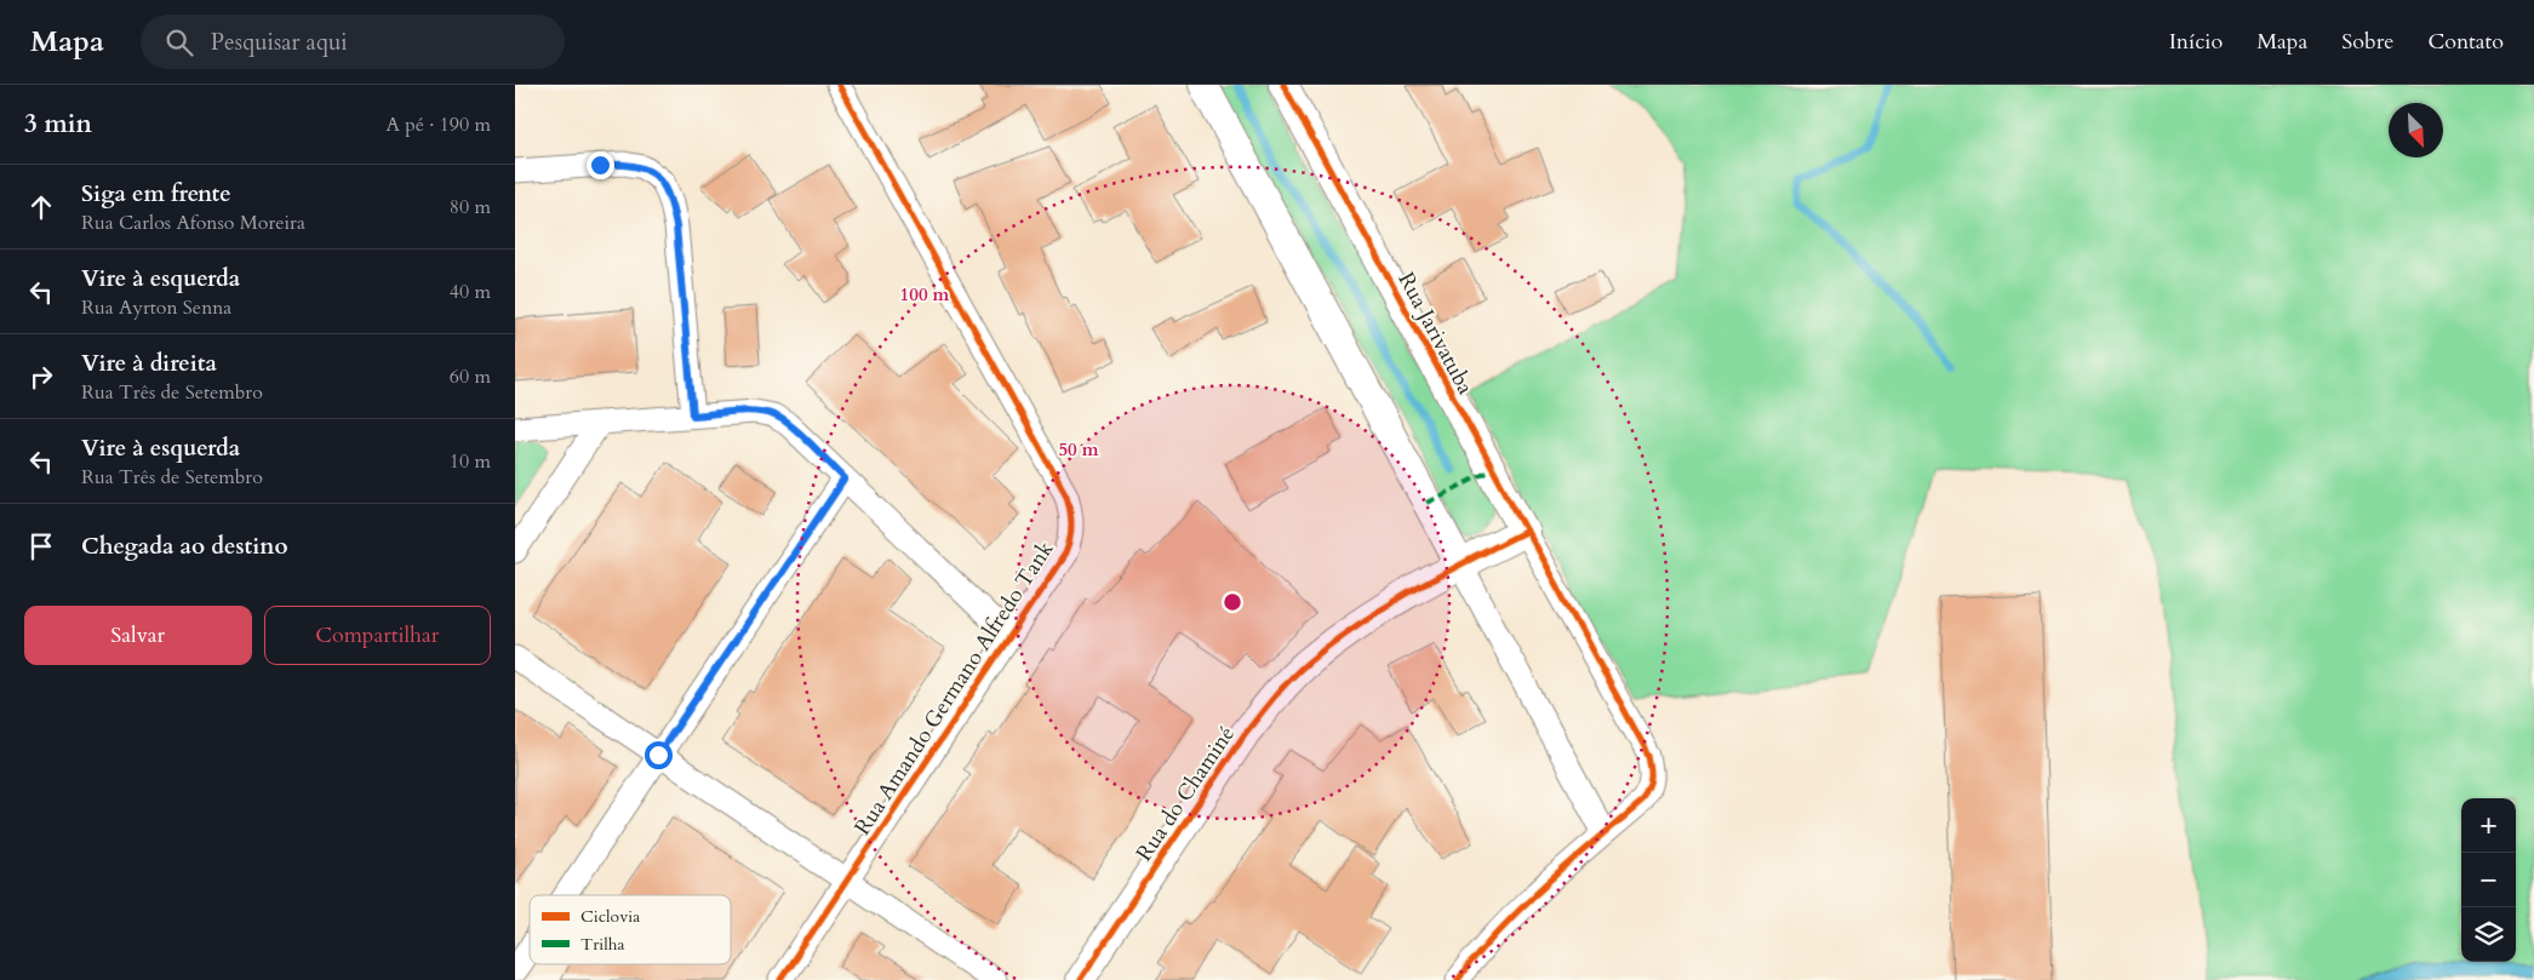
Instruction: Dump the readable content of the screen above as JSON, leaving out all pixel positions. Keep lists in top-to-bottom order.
{
  "streets": {
    "street": ["Rua Jarivatuba", "Rua Amando Germano Alfredo Tank", "Rua do Chaminé"]
  },
  "crossings": [
    ["Rua Jarivatuba", "Rua do Chaminé"]
  ],
  "legend": ["Ciclovia", "Trilha"],
  "north": "bottom right",
  "page": {
    "header": "Mapa",
    "search": "Pesquisar aqui",
    "nav": [
      "Início",
      "Mapa",
      "Sobre",
      "Contato"
    ],
    "heading": ["3 min", "A pé · 190 m"],
    "list": [
      ["Siga em frente", "Rua Carlos Afonso Moreira", "80 m"],
      ["Vire à esquerda", "Rua Ayrton Senna", "40 m"],
      ["Vire à direita", "Rua Três de Setembro", "60 m"],
      ["Vire à esquerda", "Rua Três de Setembro", "10 m"],
      "Chegada ao destino"
    ],
    "buttons": ["Salvar", "Compartilhar"],
    "map_buttons": ["+", "−"]
  },
  "rings": ["100 m", "50 m"]
}
